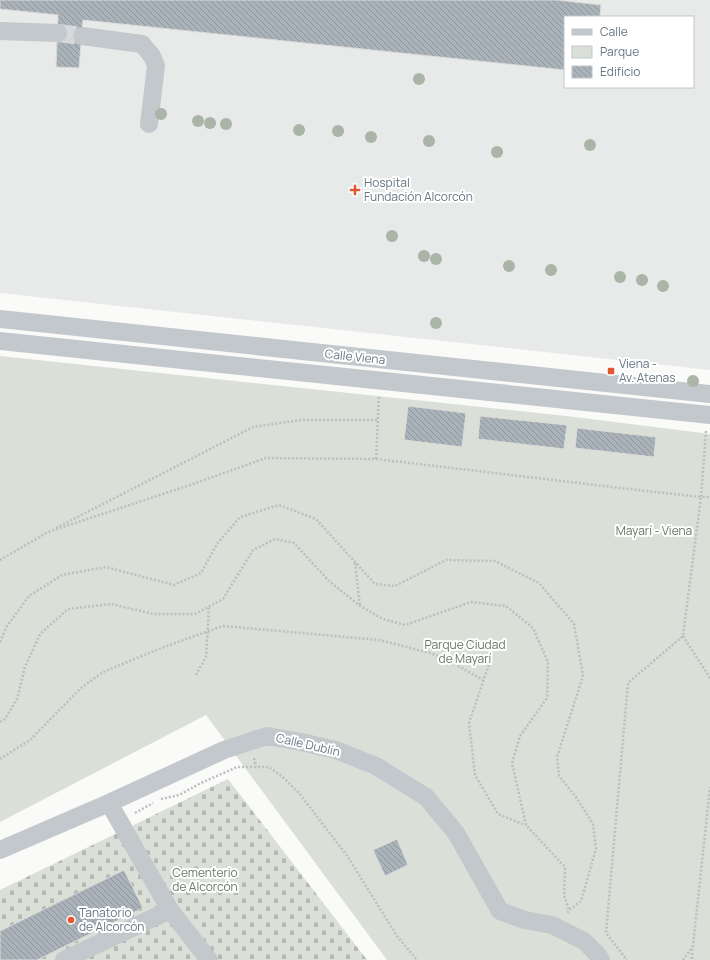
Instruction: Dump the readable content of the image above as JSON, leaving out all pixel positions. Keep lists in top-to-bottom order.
{
  "streets": {
    "street": ["Calle Viena", "Calle Dublín"]
  },
  "parks": ["Mayarí - Viena", "Parque Ciudad de Mayarí", "Cementerio de Alcorcón"],
  "places": {
    "health": ["Hospital Fundación Alcorcón"],
    "transit": ["Viena - Av. Atenas"],
    "other": ["Tanatorio de Alcorcón"]
  },
  "legend": ["Calle", "Parque", "Edificio"]
}
